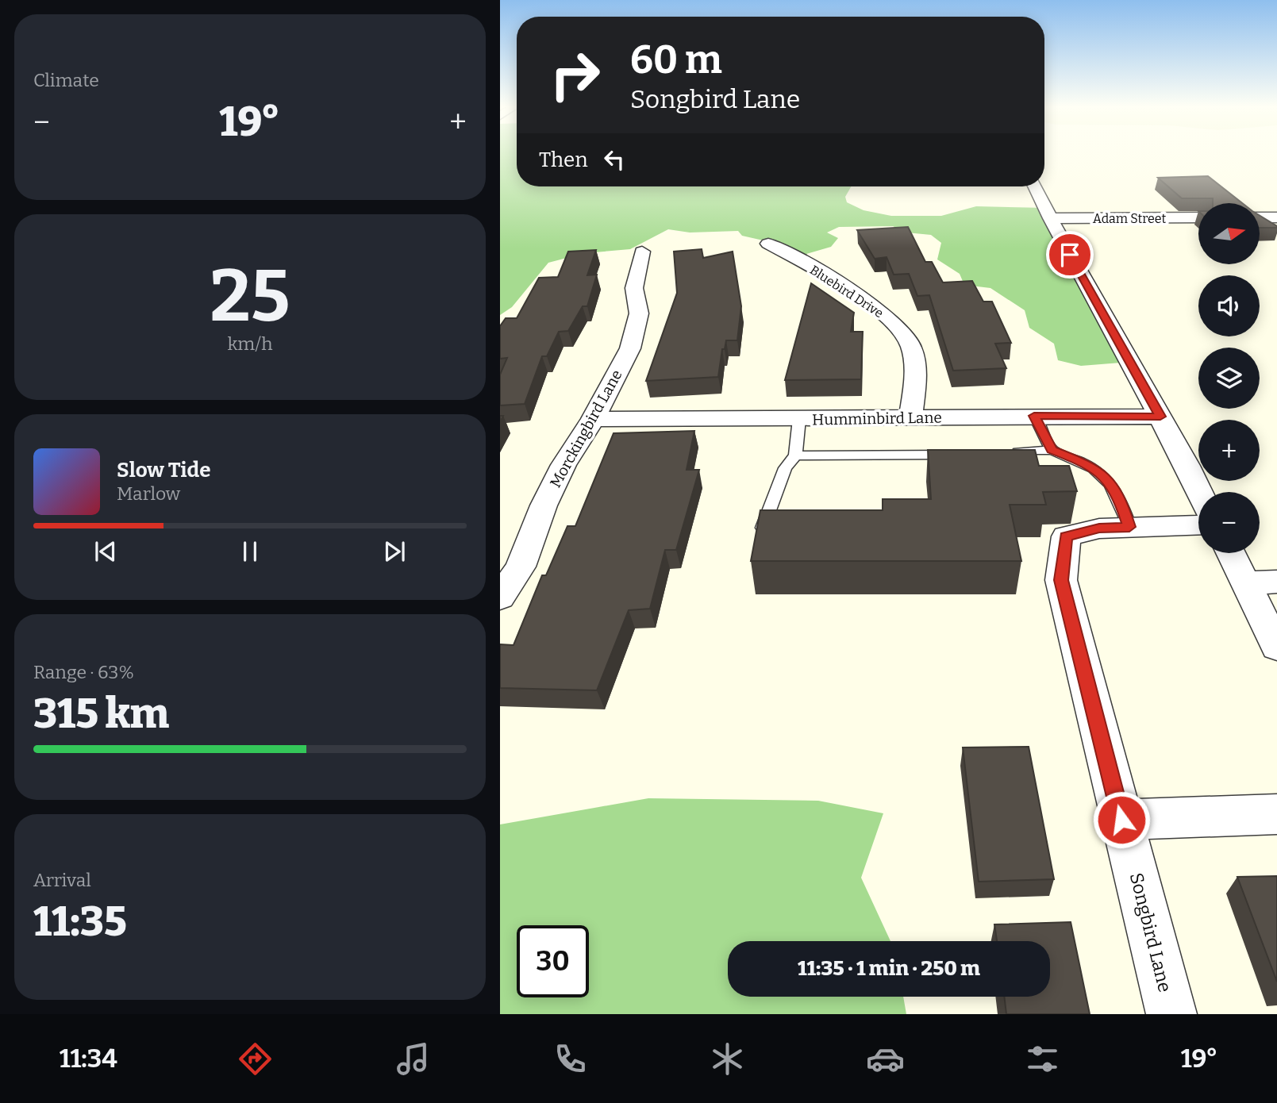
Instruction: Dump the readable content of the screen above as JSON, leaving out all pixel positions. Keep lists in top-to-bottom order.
{
  "streets": {
    "street": [
      "Adam Street",
      "Bluebird Drive",
      "Humminbird Lane",
      "Morckingbird Lane",
      "Songbird Lane"
    ]
  },
  "crossings": [
    ["Bluebird Drive", "Humminbird Lane"],
    ["Humminbird Lane", "Morckingbird Lane"]
  ],
  "north": "right",
  "page": {
    "tile": [
      "Climate",
      ["25", "km/h"],
      ["Range · 63%", "315 km"],
      ["Arrival", "11:35"]
    ],
    "turn": ["60 m", "Songbird Lane"],
    "heat": ["−", "19°", "+"],
    "then": "Then",
    "map_buttons": ["+", "−"],
    "song": ["Slow Tide", "Marlow"],
    "limit": "30",
    "trip": "11:35 · 1 min · 250 m",
    "tabs": ["11:34", "19°"]
  }
}
